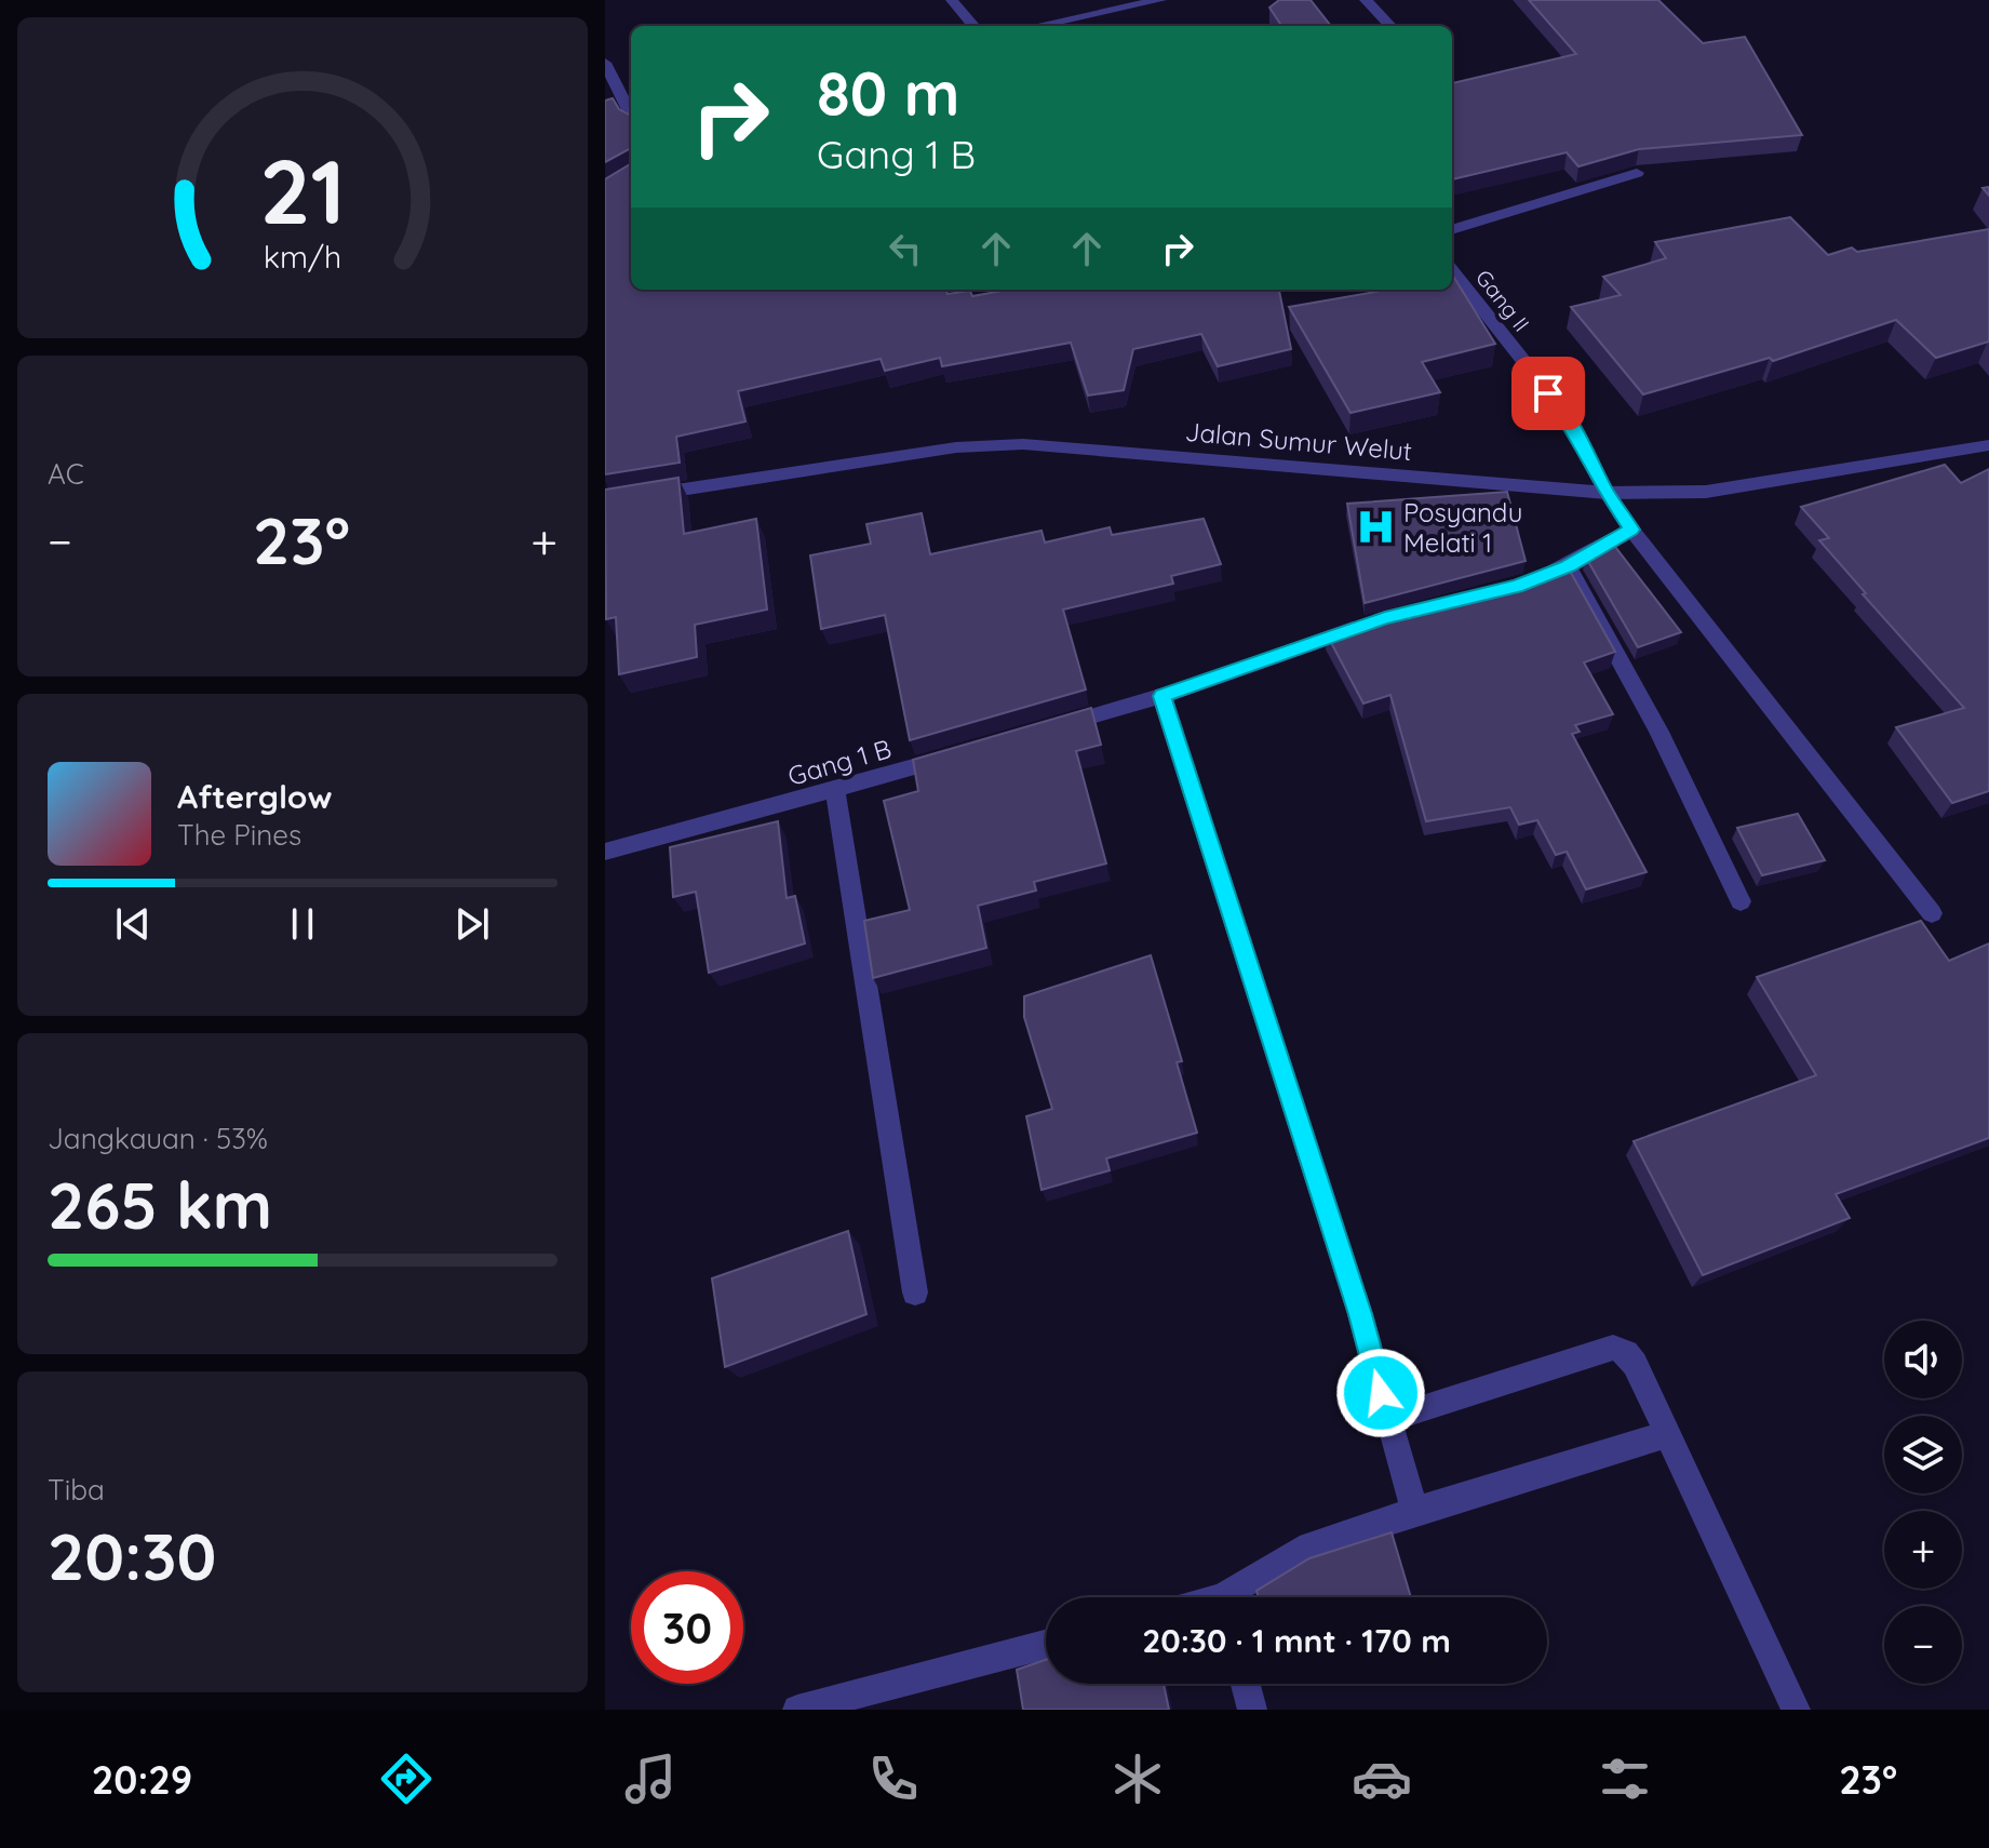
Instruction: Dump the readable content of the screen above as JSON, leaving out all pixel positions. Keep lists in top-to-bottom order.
{
  "streets": {
    "street": ["Gang II", "Jalan Sumur Welut", "Gang 1 B"]
  },
  "crossings": [
    ["Gang II", "Jalan Sumur Welut"]
  ],
  "places": {
    "hospital": ["Posyandu Melati 1"]
  },
  "page": {
    "turn": ["80 m", "Gang 1 B"],
    "tile": [
      "AC",
      ["Jangkauan · 53%", "265 km"],
      ["Tiba", "20:30"]
    ],
    "heat": ["−", "23°", "+"],
    "song": ["Afterglow", "The Pines"],
    "map_buttons": ["+", "−"],
    "limit": "30",
    "trip": "20:30 · 1 mnt · 170 m",
    "tabs": ["20:29", "23°"],
    "gauge": ["21", "km/h"]
  }
}
